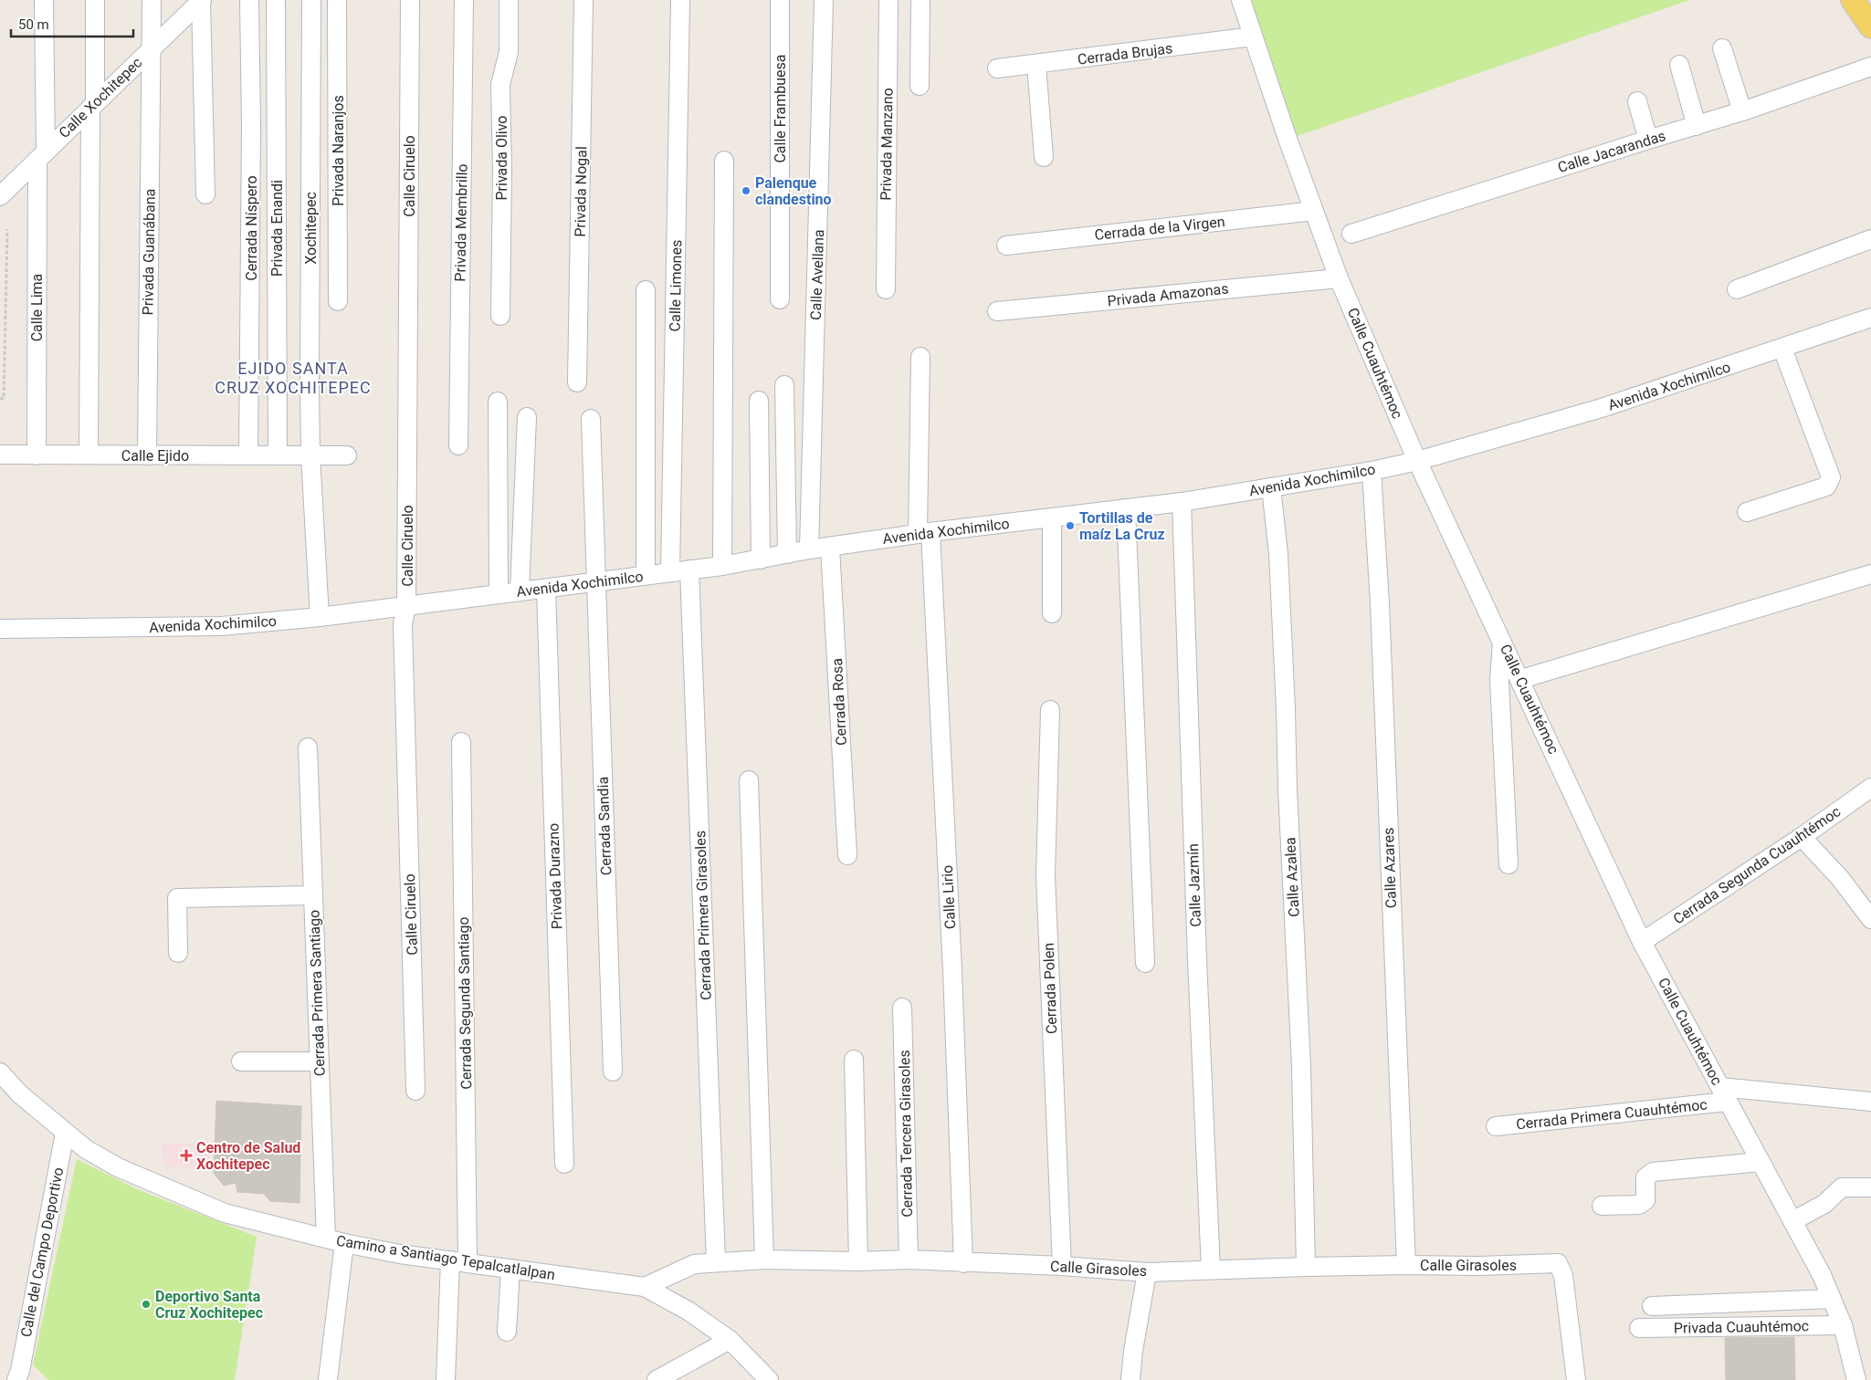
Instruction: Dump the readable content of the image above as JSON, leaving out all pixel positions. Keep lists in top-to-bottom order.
{
  "streets": {
    "street": [
      "Cerrada Brujas",
      "Calle Xochitepec",
      "Calle Frambuesa",
      "Privada Manzano",
      "Privada Naranjos",
      "Calle Jacarandas",
      "Privada Olivo",
      "Calle Ciruelo",
      "Privada Nogal",
      "Privada Membrillo",
      "Cerrada Níspero",
      "Privada Enandi",
      "Xochitepec",
      "Cerrada de la Virgen",
      "Privada Guanábana",
      "Calle Avellana",
      "Calle Limones",
      "Privada Amazonas",
      "Calle Lima",
      "Calle Cuauhtémoc",
      "Avenida Xochimilco",
      "Calle Ejido",
      "Cerrada Rosa",
      "Cerrada Sandia",
      "Cerrada Segunda Cuauhtémoc",
      "Calle Azares",
      "Privada Durazno",
      "Calle Azalea",
      "Calle Jazmín",
      "Calle Lirio",
      "Cerrada Primera Girasoles",
      "Cerrada Polen",
      "Cerrada Primera Santiago",
      "Cerrada Segunda Santiago",
      "Cerrada Primera Cuauhtémoc",
      "Cerrada Tercera Girasoles",
      "Calle del Campo Deportivo",
      "Camino a Santiago Tepalcatlalpan",
      "Calle Girasoles",
      "Privada Cuauhtémoc"
    ]
  },
  "crossings": [
    ["Cerrada Brujas", "Calle Cuauhtémoc"],
    ["Calle Xochitepec", "Privada Guanábana"],
    ["Calle Xochitepec", "Calle Lima"],
    ["Calle Ciruelo", "Avenida Xochimilco"],
    ["Cerrada Níspero", "Calle Ejido"],
    ["Privada Enandi", "Calle Ejido"],
    ["Xochitepec", "Calle Ejido"],
    ["Cerrada de la Virgen", "Calle Cuauhtémoc"],
    ["Privada Guanábana", "Calle Ejido"],
    ["Calle Avellana", "Avenida Xochimilco"],
    ["Calle Limones", "Avenida Xochimilco"],
    ["Privada Amazonas", "Calle Cuauhtémoc"],
    ["Calle Lima", "Calle Ejido"],
    ["Calle Cuauhtémoc", "Avenida Xochimilco"],
    ["Calle Cuauhtémoc", "Cerrada Segunda Cuauhtémoc"],
    ["Calle Cuauhtémoc", "Cerrada Primera Cuauhtémoc"],
    ["Calle Cuauhtémoc", "Privada Cuauhtémoc"],
    ["Avenida Xochimilco", "Cerrada Rosa"],
    ["Avenida Xochimilco", "Cerrada Sandia"],
    ["Avenida Xochimilco", "Calle Azares"],
    ["Avenida Xochimilco", "Privada Durazno"],
    ["Avenida Xochimilco", "Calle Azalea"],
    ["Avenida Xochimilco", "Calle Jazmín"],
    ["Avenida Xochimilco", "Calle Lirio"],
    ["Avenida Xochimilco", "Cerrada Primera Girasoles"],
    ["Calle Azares", "Calle Girasoles"],
    ["Calle Azalea", "Calle Girasoles"],
    ["Calle Jazmín", "Calle Girasoles"],
    ["Calle Lirio", "Calle Girasoles"],
    ["Cerrada Primera Girasoles", "Calle Girasoles"],
    ["Cerrada Polen", "Calle Girasoles"],
    ["Cerrada Primera Santiago", "Camino a Santiago Tepalcatlalpan"],
    ["Cerrada Segunda Santiago", "Camino a Santiago Tepalcatlalpan"],
    ["Cerrada Tercera Girasoles", "Calle Girasoles"],
    ["Calle del Campo Deportivo", "Camino a Santiago Tepalcatlalpan"],
    ["Camino a Santiago Tepalcatlalpan", "Calle Girasoles"]
  ],
  "districts": ["EJIDO SANTA CRUZ XOCHITEPEC"],
  "places": {
    "other": ["Palenque clandestino", "Tortillas de maíz La Cruz", "Deportivo Santa Cruz Xochitepec"],
    "health": ["Centro de Salud Xochitepec"]
  },
  "scale_bar": "50 m"
}
